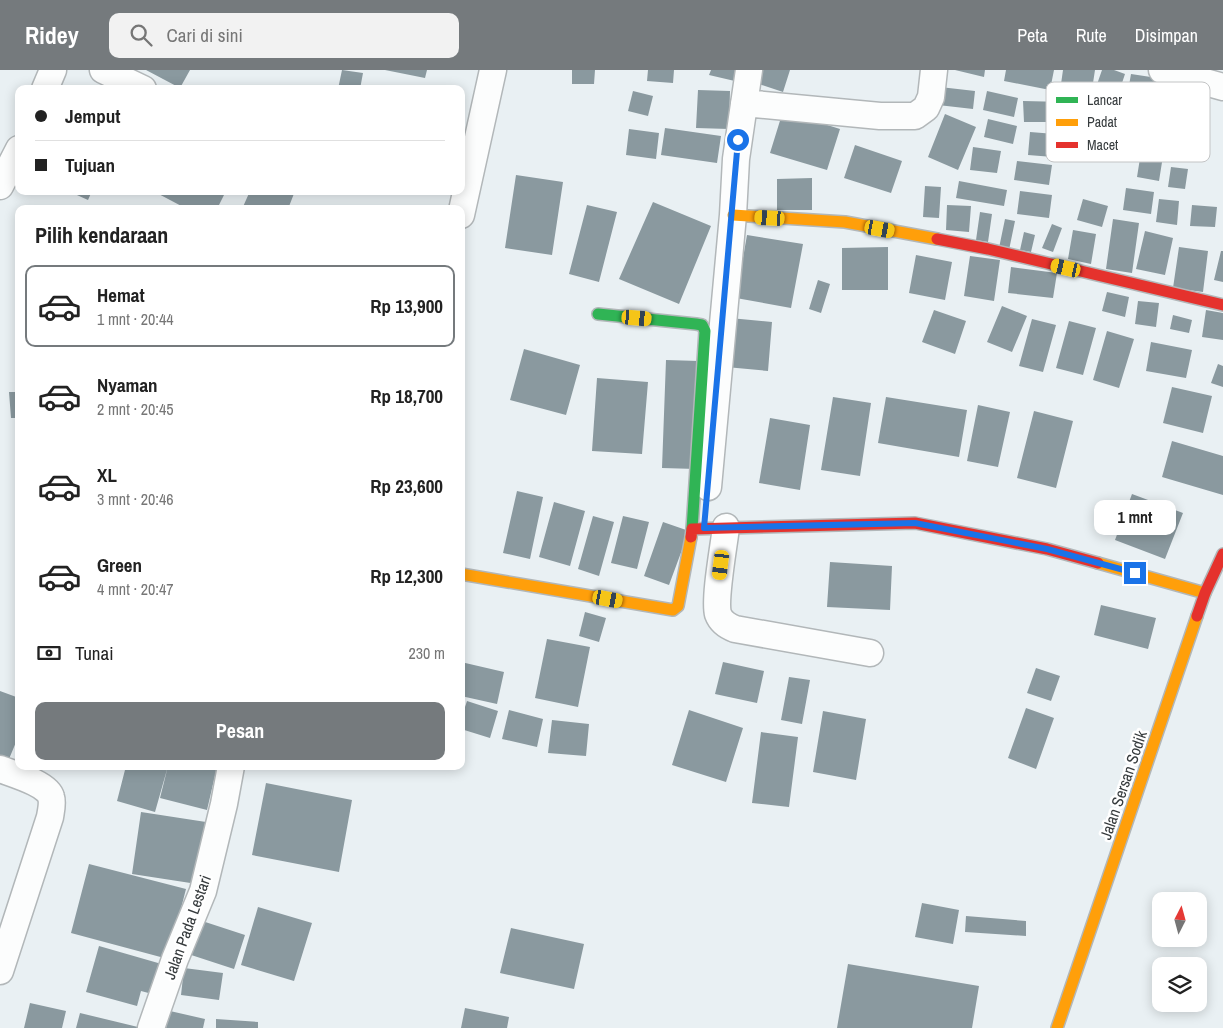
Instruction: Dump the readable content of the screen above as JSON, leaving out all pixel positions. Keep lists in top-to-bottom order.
{
  "streets": {
    "street": ["Jalan Sersan Sodik", "Jalan Pada Lestari"]
  },
  "legend": ["Lancar", "Padat", "Macet"],
  "north": "top",
  "page": {
    "header": "Ridey",
    "search": "Cari di sini",
    "nav": ["Peta", "Rute", "Disimpan"],
    "banner": ["Jemput", "Tujuan"],
    "heading": "Pilih kendaraan",
    "list": [
      {
        "name": "Hemat",
        "note": "1 mnt · 20:44",
        "value": "Rp 13,900"
      },
      {
        "name": "Nyaman",
        "note": "2 mnt · 20:45",
        "value": "Rp 18,700"
      },
      {
        "name": "XL",
        "note": "3 mnt · 20:46",
        "value": "Rp 23,600"
      },
      {
        "name": "Green",
        "note": "4 mnt · 20:47",
        "value": "Rp 12,300"
      }
    ],
    "bubble": "1 mnt",
    "pay": ["Tunai", "230 m"],
    "buttons": "Pesan"
  }
}
